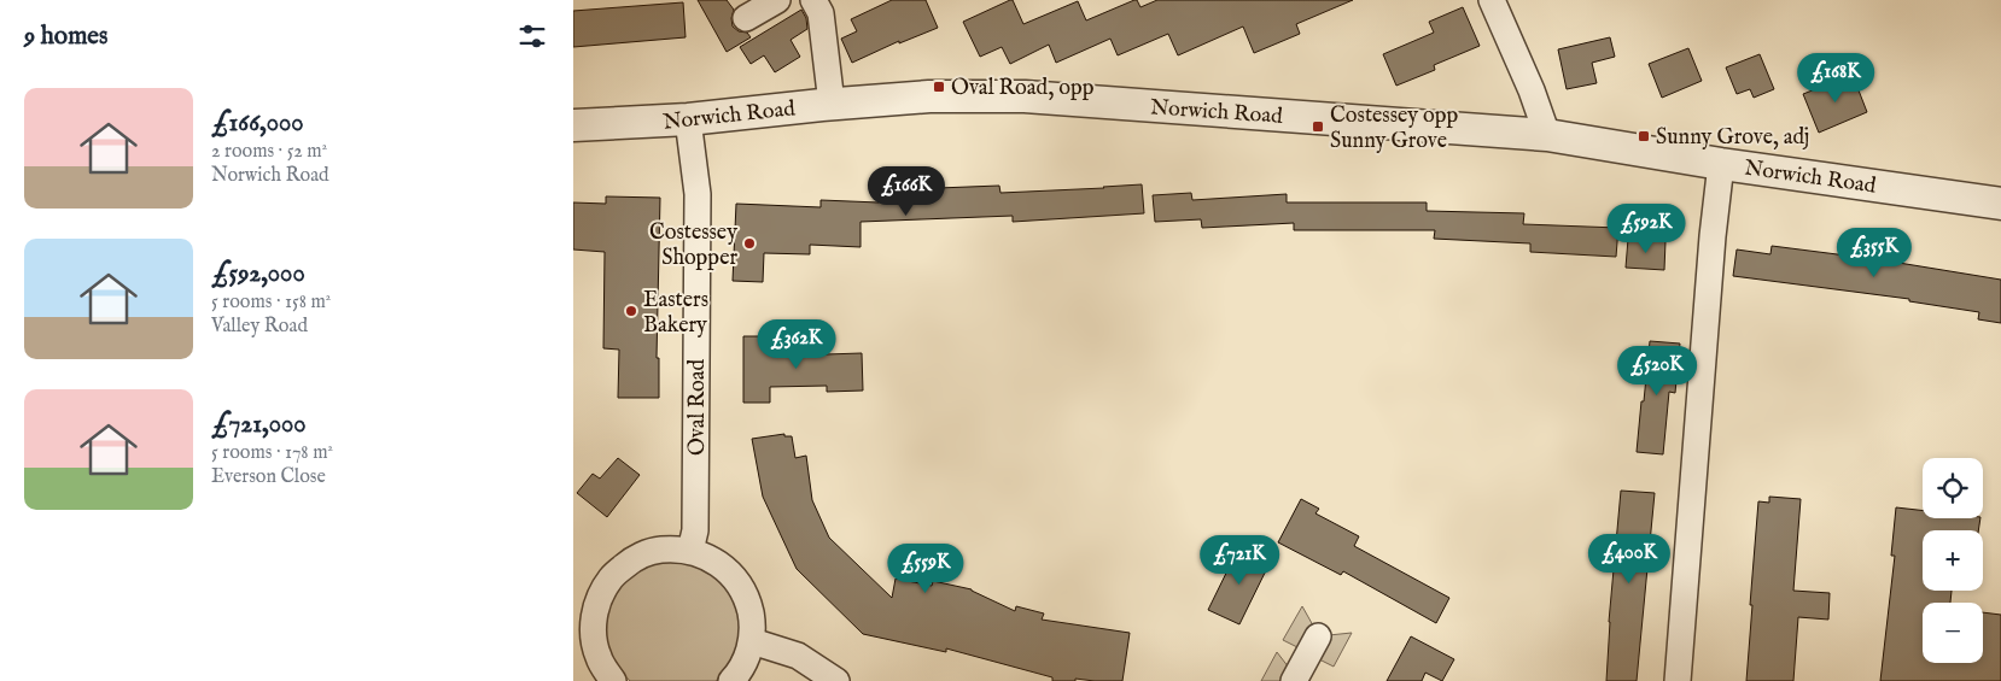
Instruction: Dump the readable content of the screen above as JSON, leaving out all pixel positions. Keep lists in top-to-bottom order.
{
  "streets": {
    "street": ["Norwich Road", "Oval Road"]
  },
  "crossings": [
    ["Norwich Road", "Oval Road"]
  ],
  "places": {
    "transit": ["Oval Road, opp", "Costessey opp Sunny Grove", "Sunny Grove, adj"],
    "other": ["Costessey Shopper", "Easters Bakery"]
  },
  "page": {
    "heading": "9 homes",
    "price": [
      "£168K",
      "£166K",
      "£592K",
      "£355K",
      "£362K",
      "£520K",
      "£400K",
      "£721K",
      "£559K"
    ],
    "list": [
      {
        "name": "£166,000",
        "note": "2 rooms · 52 m² · Norwich Road"
      },
      {
        "name": "£592,000",
        "note": "5 rooms · 158 m² · Valley Road"
      },
      {
        "name": "£721,000",
        "note": "5 rooms · 178 m² · Everson Close"
      }
    ],
    "map_buttons": ["+", "−"]
  }
}
